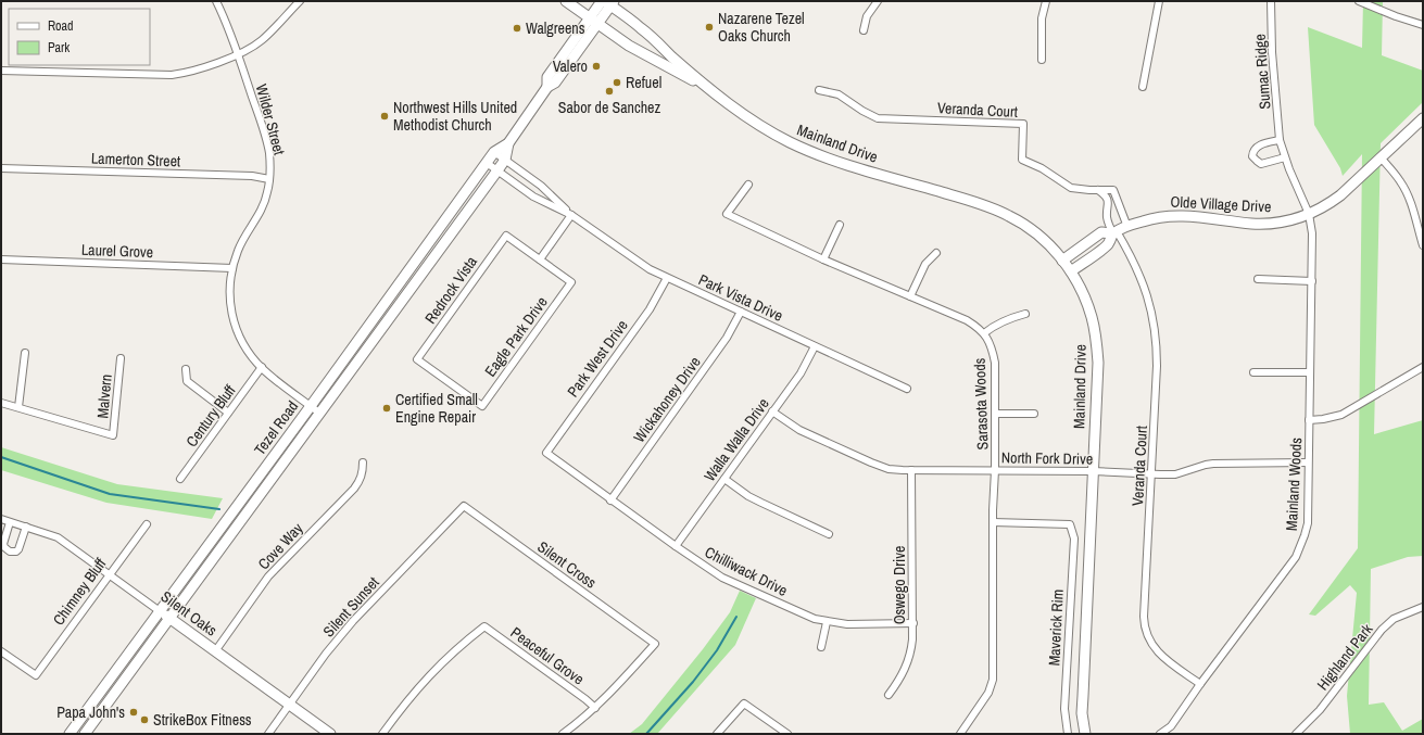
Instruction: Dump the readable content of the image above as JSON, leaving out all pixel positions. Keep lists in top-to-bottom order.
{
  "streets": {
    "main road": [
      "Mainland Drive",
      "Olde Village Drive",
      "Tezel Road",
      "Silent Oaks"
    ],
    "street": [
      "Sumac Ridge",
      "Veranda Court",
      "Wilder Street",
      "Lamerton Street",
      "Laurel Grove",
      "Redrock Vista",
      "Park Vista Drive",
      "Eagle Park Drive",
      "Park West Drive",
      "Malvern",
      "Wickahoney Drive",
      "Sarasota Woods",
      "Century Bluff",
      "Walla Walla Drive",
      "North Fork Drive",
      "Mainland Woods",
      "Cove Way",
      "Silent Cross",
      "Chilliwack Drive",
      "Oswego Drive",
      "Chimney Bluff",
      "Silent Sunset",
      "Maverick Rim",
      "Peaceful Grove",
      "Highland Park"
    ]
  },
  "crossings": [
    ["Sumac Ridge", "Olde Village Drive"],
    ["Sumac Ridge", "Mainland Woods"],
    ["Veranda Court", "Olde Village Drive"],
    ["Veranda Court", "North Fork Drive"],
    ["Veranda Court", "Mainland Woods"],
    ["Wilder Street", "Lamerton Street"],
    ["Wilder Street", "Laurel Grove"],
    ["Wilder Street", "Century Bluff"],
    ["Wilder Street", "Tezel Road"],
    ["Mainland Drive", "Olde Village Drive"],
    ["Mainland Drive", "Tezel Road"],
    ["Mainland Drive", "North Fork Drive"],
    ["Olde Village Drive", "Mainland Woods"],
    ["Redrock Vista", "Eagle Park Drive"],
    ["Park Vista Drive", "Park West Drive"],
    ["Park Vista Drive", "Wickahoney Drive"],
    ["Park Vista Drive", "Tezel Road"],
    ["Park Vista Drive", "Walla Walla Drive"],
    ["Park West Drive", "Chilliwack Drive"],
    ["Wickahoney Drive", "Chilliwack Drive"],
    ["Sarasota Woods", "North Fork Drive"],
    ["Sarasota Woods", "Maverick Rim"],
    ["Tezel Road", "Silent Oaks"],
    ["Walla Walla Drive", "North Fork Drive"],
    ["Walla Walla Drive", "Chilliwack Drive"],
    ["North Fork Drive", "Mainland Woods"],
    ["North Fork Drive", "Oswego Drive"],
    ["Cove Way", "Silent Oaks"],
    ["Silent Cross", "Silent Sunset"],
    ["Silent Cross", "Peaceful Grove"],
    ["Chilliwack Drive", "Oswego Drive"],
    ["Chimney Bluff", "Silent Oaks"],
    ["Silent Sunset", "Silent Oaks"]
  ],
  "places": [
    "Nazarene Tezel Oaks Church",
    "Walgreens",
    "Valero",
    "Refuel",
    "Sabor de Sanchez",
    "Northwest Hills United Methodist Church",
    "Certified Small Engine Repair",
    "Papa John's",
    "StrikeBox Fitness"
  ],
  "legend": ["Road", "Park"]
}
